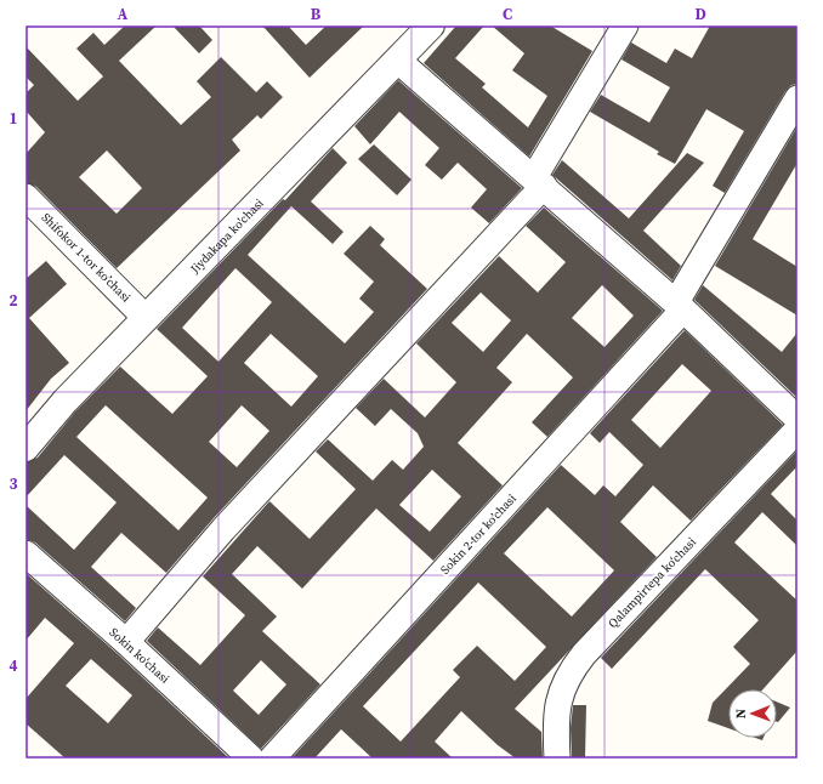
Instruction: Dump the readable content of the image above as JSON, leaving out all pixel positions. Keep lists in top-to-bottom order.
{
  "streets": {
    "street": [
      "Jiydakapa ko'chasi",
      "Shifokor 1-tor koʼchasi",
      "Sokin 2-tor koʼchasi",
      "Qalampirtepa koʻchasi",
      "Sokin koʻchasi"
    ]
  },
  "crossings": [
    ["Jiydakapa ko'chasi", "Shifokor 1-tor koʼchasi"]
  ],
  "north": "left",
  "grid": {
    "columns": [
      "A",
      "B",
      "C",
      "D"
    ],
    "rows": [
      "1",
      "2",
      "3",
      "4"
    ]
  }
}
